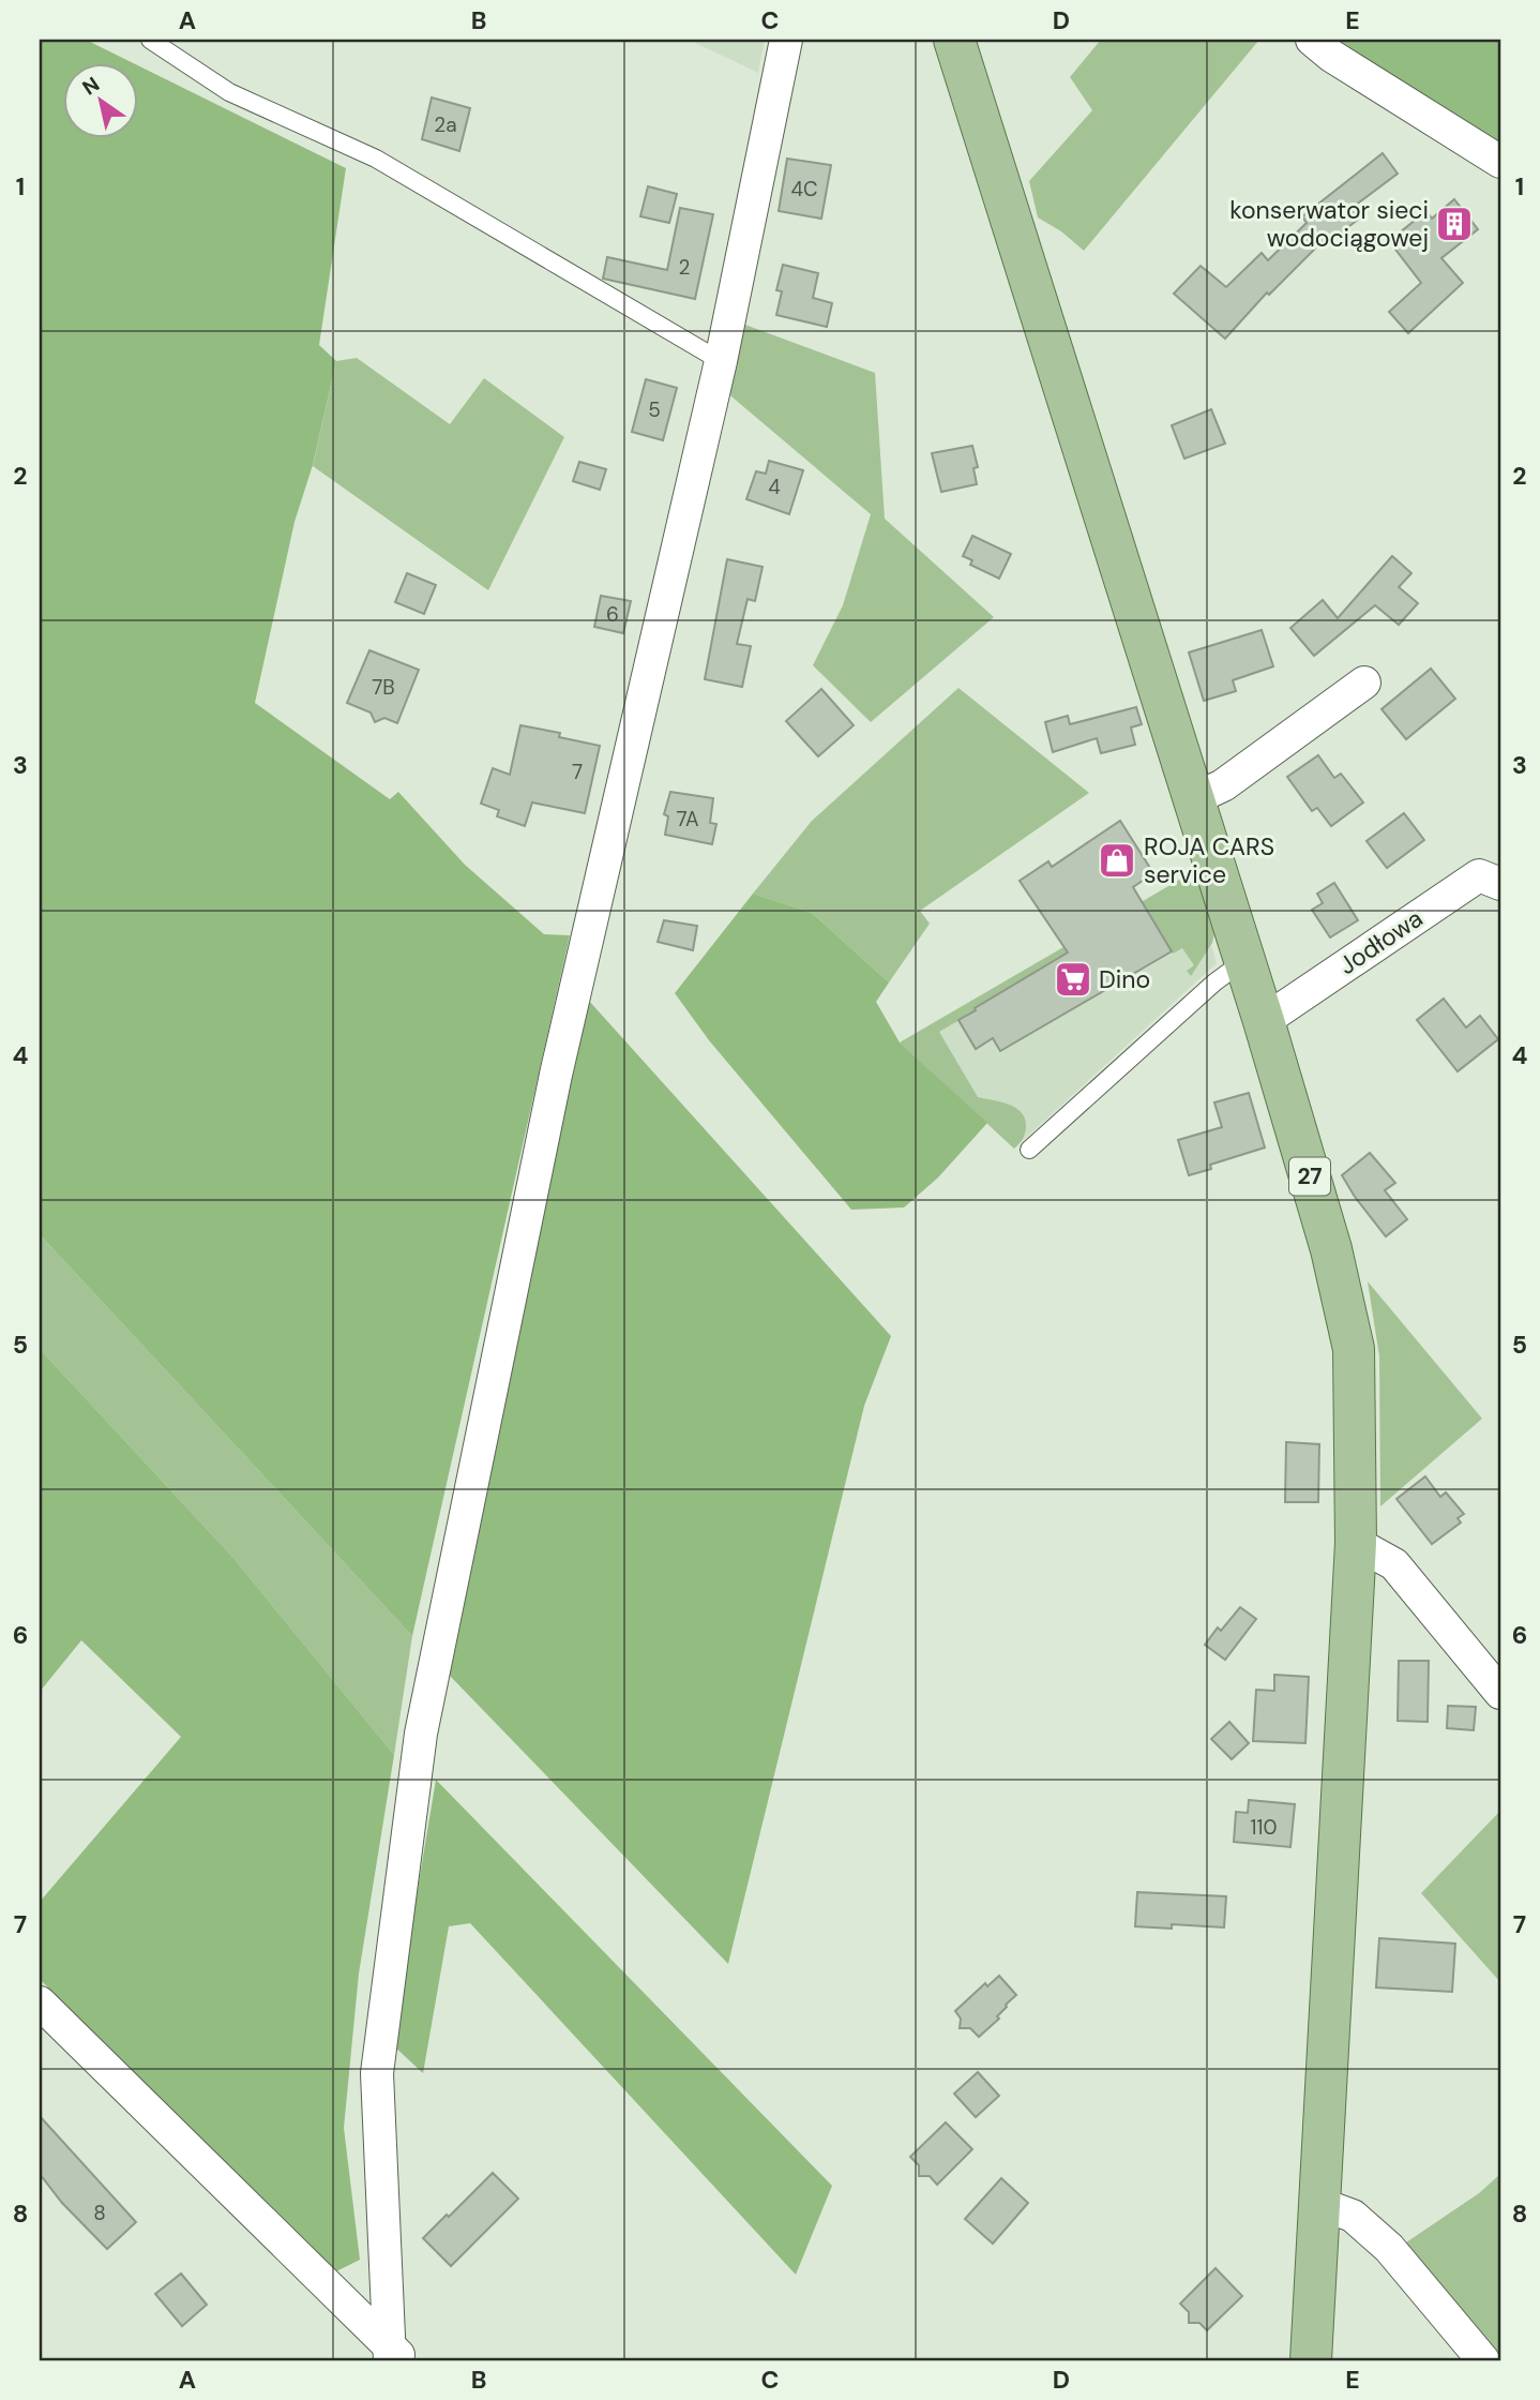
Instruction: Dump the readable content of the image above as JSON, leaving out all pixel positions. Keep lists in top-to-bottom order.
{
  "streets": {
    "main road": ["27"],
    "street": ["Jodłowa"]
  },
  "crossings": [
    ["Jodłowa", "27"]
  ],
  "places": {
    "building": ["konserwator sieci wodociągowej"],
    "shop": ["ROJA CARS service"],
    "supermarket": ["Dino"]
  },
  "house_numbers": [
    "2a",
    "4C",
    "2",
    "5",
    "4",
    "6",
    "7B",
    "7",
    "7A",
    "110",
    "8"
  ],
  "north": "top left",
  "grid": {
    "columns": [
      "A",
      "B",
      "C",
      "D",
      "E"
    ],
    "rows": [
      "1",
      "2",
      "3",
      "4",
      "5",
      "6",
      "7",
      "8"
    ]
  }
}
